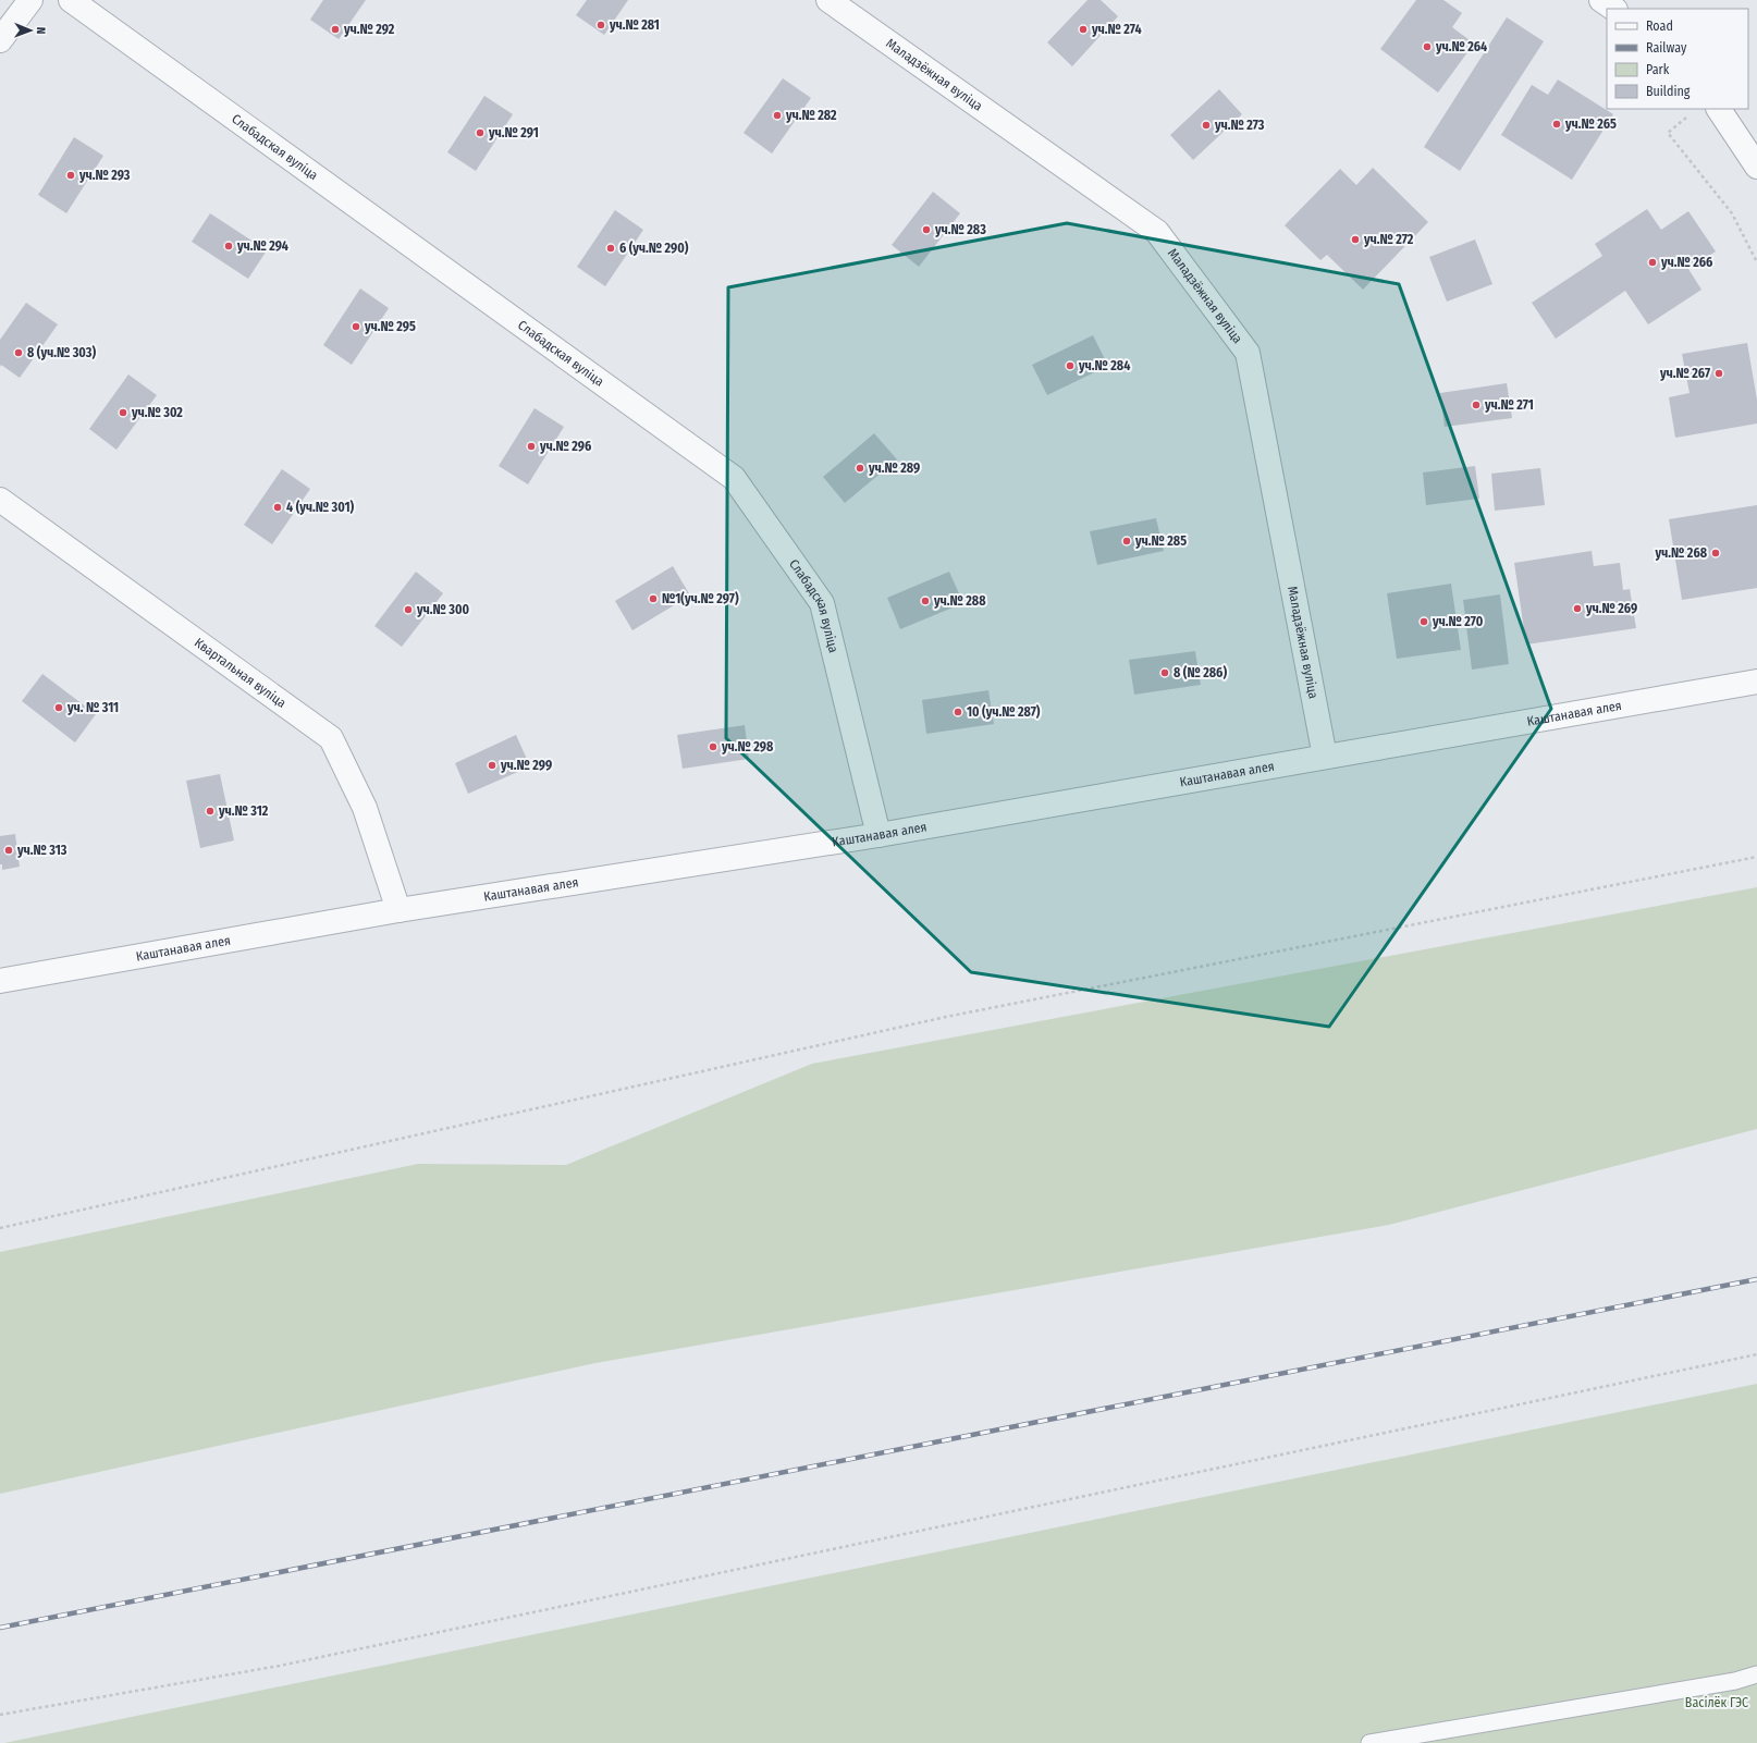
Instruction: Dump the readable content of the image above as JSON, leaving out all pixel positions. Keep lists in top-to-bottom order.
{
  "streets": {
    "street": [
      "Маладзёжная вуліца",
      "Слабадская вуліца",
      "Квартальная вуліца",
      "Каштанавая алея"
    ]
  },
  "crossings": [
    ["Маладзёжная вуліца", "Каштанавая алея"],
    ["Слабадская вуліца", "Каштанавая алея"],
    ["Квартальная вуліца", "Каштанавая алея"]
  ],
  "parks": ["Васілёк ГЭС"],
  "places": [
    "уч.№ 281",
    "уч.№ 292",
    "уч.№ 274",
    "уч.№ 264",
    "уч.№ 282",
    "уч.№ 265",
    "уч.№ 273",
    "уч.№ 291",
    "уч.№ 293",
    "уч.№ 283",
    "уч.№ 272",
    "уч.№ 294",
    "6 (уч.№ 290)",
    "уч.№ 266",
    "уч.№ 295",
    "8 (уч.№ 303)",
    "уч.№ 284",
    "уч.№ 267",
    "уч.№ 271",
    "уч.№ 302",
    "уч.№ 296",
    "уч.№ 289",
    "4 (уч.№ 301)",
    "уч.№ 285",
    "уч.№ 268",
    "№1(уч.№ 297)",
    "уч.№ 288",
    "уч.№ 269",
    "уч.№ 300",
    "уч.№ 270",
    "8 (№ 286)",
    "уч. № 311",
    "10 (уч.№ 287)",
    "уч.№ 298",
    "уч.№ 299",
    "уч.№ 312",
    "уч.№ 313"
  ],
  "legend": [
    "Road",
    "Railway",
    "Park",
    "Building"
  ],
  "north": "right"
}
